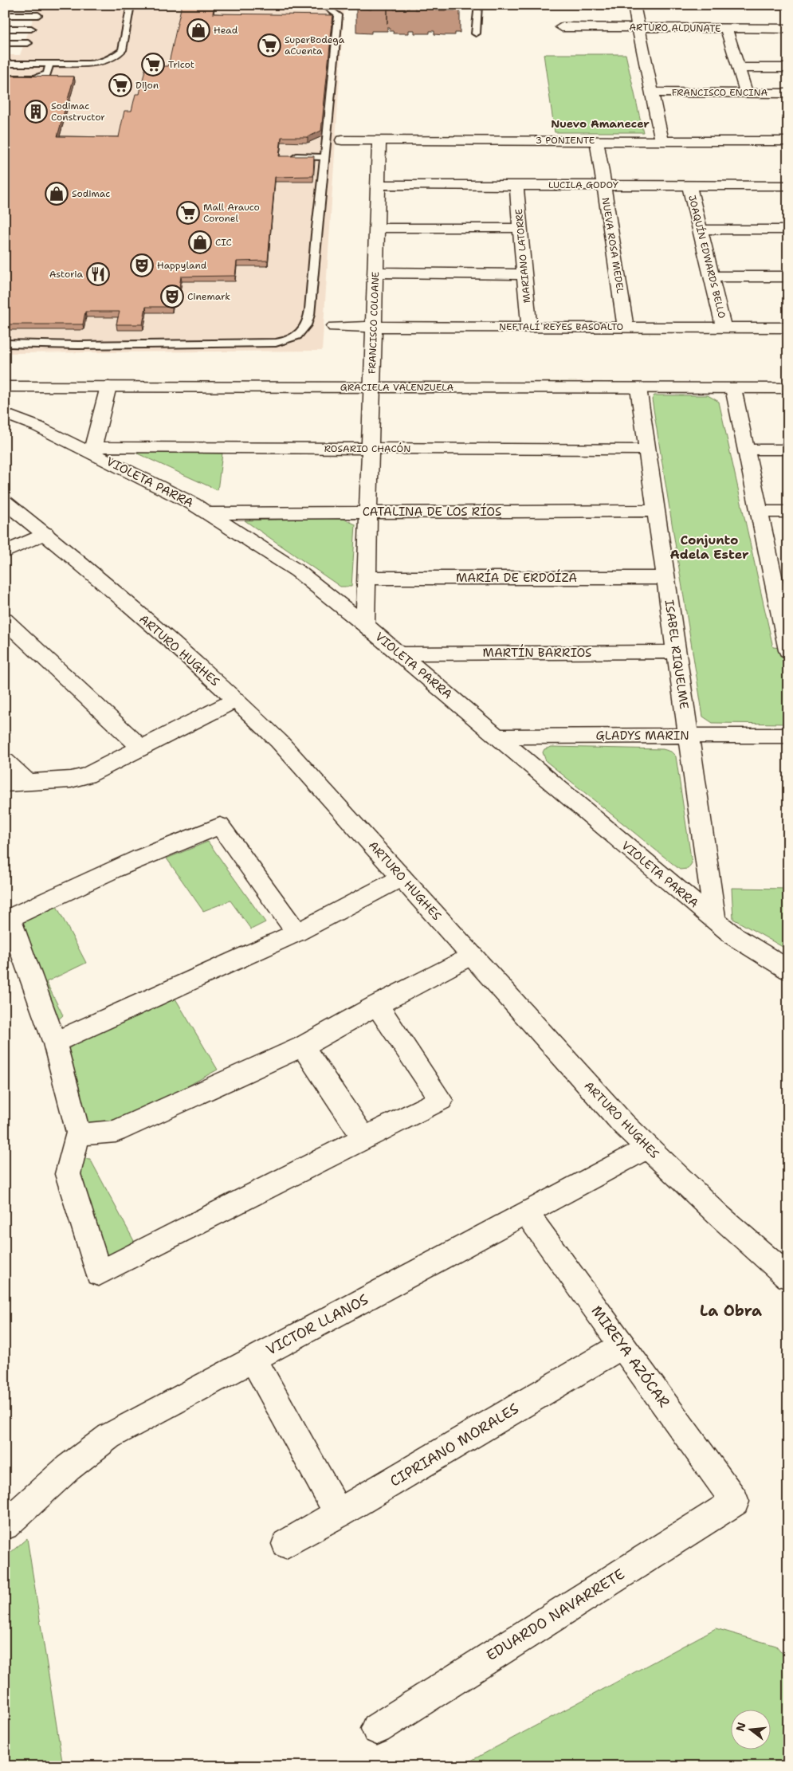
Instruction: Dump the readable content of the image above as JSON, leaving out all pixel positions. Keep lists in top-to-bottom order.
{
  "streets": {
    "street": [
      "ARTURO ALDUNATE",
      "FRANCISCO ENCINA",
      "3 PONIENTE",
      "LUCILA GODOY",
      "NUEVA ROSA MEDEL",
      "MARIANO LATORRE",
      "JOAQUÍN EDWARDS BELLO",
      "FRANCISCO COLOANE",
      "NEFTALÍ REYES BASOALTO",
      "GRACIELA VALENZUELA",
      "ROSARIO CHACÓN",
      "VIOLETA PARRA",
      "CATALINA DE LOS RÍOS",
      "MARÍA DE ERDOÍZA",
      "ARTURO HUGHES",
      "MARTÍN BARRIOS",
      "ISABEL RIQUELME",
      "GLADYS MARIN",
      "VICTOR LLANOS",
      "MIREYA AZÓCAR",
      "CIPRIANO MORALES",
      "EDUARDO NAVARRETE"
    ]
  },
  "crossings": [
    ["3 PONIENTE", "NUEVA ROSA MEDEL"],
    ["3 PONIENTE", "FRANCISCO COLOANE"],
    ["LUCILA GODOY", "NUEVA ROSA MEDEL"],
    ["LUCILA GODOY", "MARIANO LATORRE"],
    ["LUCILA GODOY", "JOAQUÍN EDWARDS BELLO"],
    ["LUCILA GODOY", "FRANCISCO COLOANE"],
    ["NUEVA ROSA MEDEL", "NEFTALÍ REYES BASOALTO"],
    ["MARIANO LATORRE", "NEFTALÍ REYES BASOALTO"],
    ["JOAQUÍN EDWARDS BELLO", "NEFTALÍ REYES BASOALTO"],
    ["FRANCISCO COLOANE", "NEFTALÍ REYES BASOALTO"],
    ["FRANCISCO COLOANE", "GRACIELA VALENZUELA"],
    ["FRANCISCO COLOANE", "ROSARIO CHACÓN"],
    ["FRANCISCO COLOANE", "VIOLETA PARRA"],
    ["FRANCISCO COLOANE", "CATALINA DE LOS RÍOS"],
    ["FRANCISCO COLOANE", "MARÍA DE ERDOÍZA"],
    ["GRACIELA VALENZUELA", "ISABEL RIQUELME"],
    ["ROSARIO CHACÓN", "VIOLETA PARRA"],
    ["ROSARIO CHACÓN", "ISABEL RIQUELME"],
    ["VIOLETA PARRA", "CATALINA DE LOS RÍOS"],
    ["VIOLETA PARRA", "MARTÍN BARRIOS"],
    ["VIOLETA PARRA", "ISABEL RIQUELME"],
    ["VIOLETA PARRA", "GLADYS MARIN"],
    ["CATALINA DE LOS RÍOS", "ISABEL RIQUELME"],
    ["MARÍA DE ERDOÍZA", "ISABEL RIQUELME"],
    ["ARTURO HUGHES", "VICTOR LLANOS"],
    ["MARTÍN BARRIOS", "ISABEL RIQUELME"],
    ["ISABEL RIQUELME", "GLADYS MARIN"],
    ["VICTOR LLANOS", "MIREYA AZÓCAR"],
    ["MIREYA AZÓCAR", "CIPRIANO MORALES"],
    ["MIREYA AZÓCAR", "EDUARDO NAVARRETE"]
  ],
  "districts": ["Nuevo Amanecer", "Conjunto Adela Ester", "La Obra"],
  "places": {
    "shop": ["Head", "Sodimac", "CIC"],
    "supermarket": [
      "SuperBodega aCuenta",
      "Tricot",
      "Dijon",
      "Mall Arauco Coronel"
    ],
    "building": ["Sodimac Constructor"],
    "theatre": ["Happyland", "Cinemark"],
    "restaurant": ["Astoria"]
  },
  "north": "left"
}
